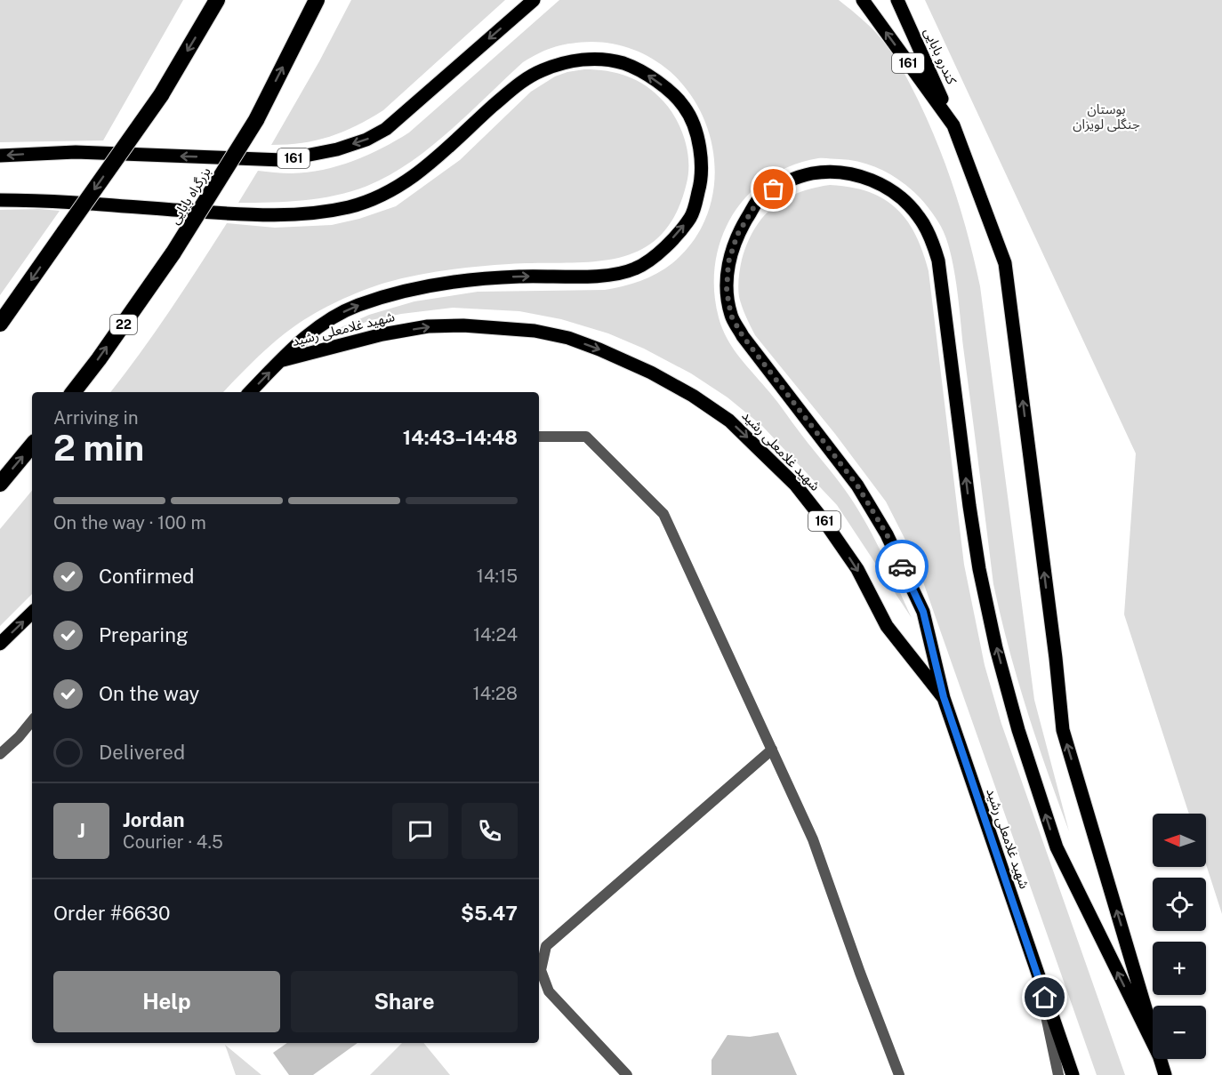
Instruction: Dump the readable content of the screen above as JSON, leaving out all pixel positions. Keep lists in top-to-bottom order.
{
  "streets": {
    "highway": ["بزرگراه بابایی", "22"],
    "main road": ["کندرو بابایی", "161", "شهید غلامعلی رشید"]
  },
  "crossings": [
    ["کندرو بابایی", "161"]
  ],
  "one_way": ["شهید غلامعلی رشید"],
  "parks": ["بوستان جنگلی لویزان"],
  "north": "left",
  "page": {
    "heading": ["2 min", "Arriving in", "14:43–14:48"],
    "panel": [
      "Jordan",
      "Courier · 4.5",
      "Order #6630",
      "$5.47"
    ],
    "bar": "On the way · 100 m",
    "list": [
      ["Confirmed", "14:15"],
      ["Preparing", "14:24"],
      ["On the way", "14:28"],
      "Delivered"
    ],
    "round": "J",
    "map_buttons": ["+", "−"],
    "buttons": ["Help", "Share"]
  }
}
